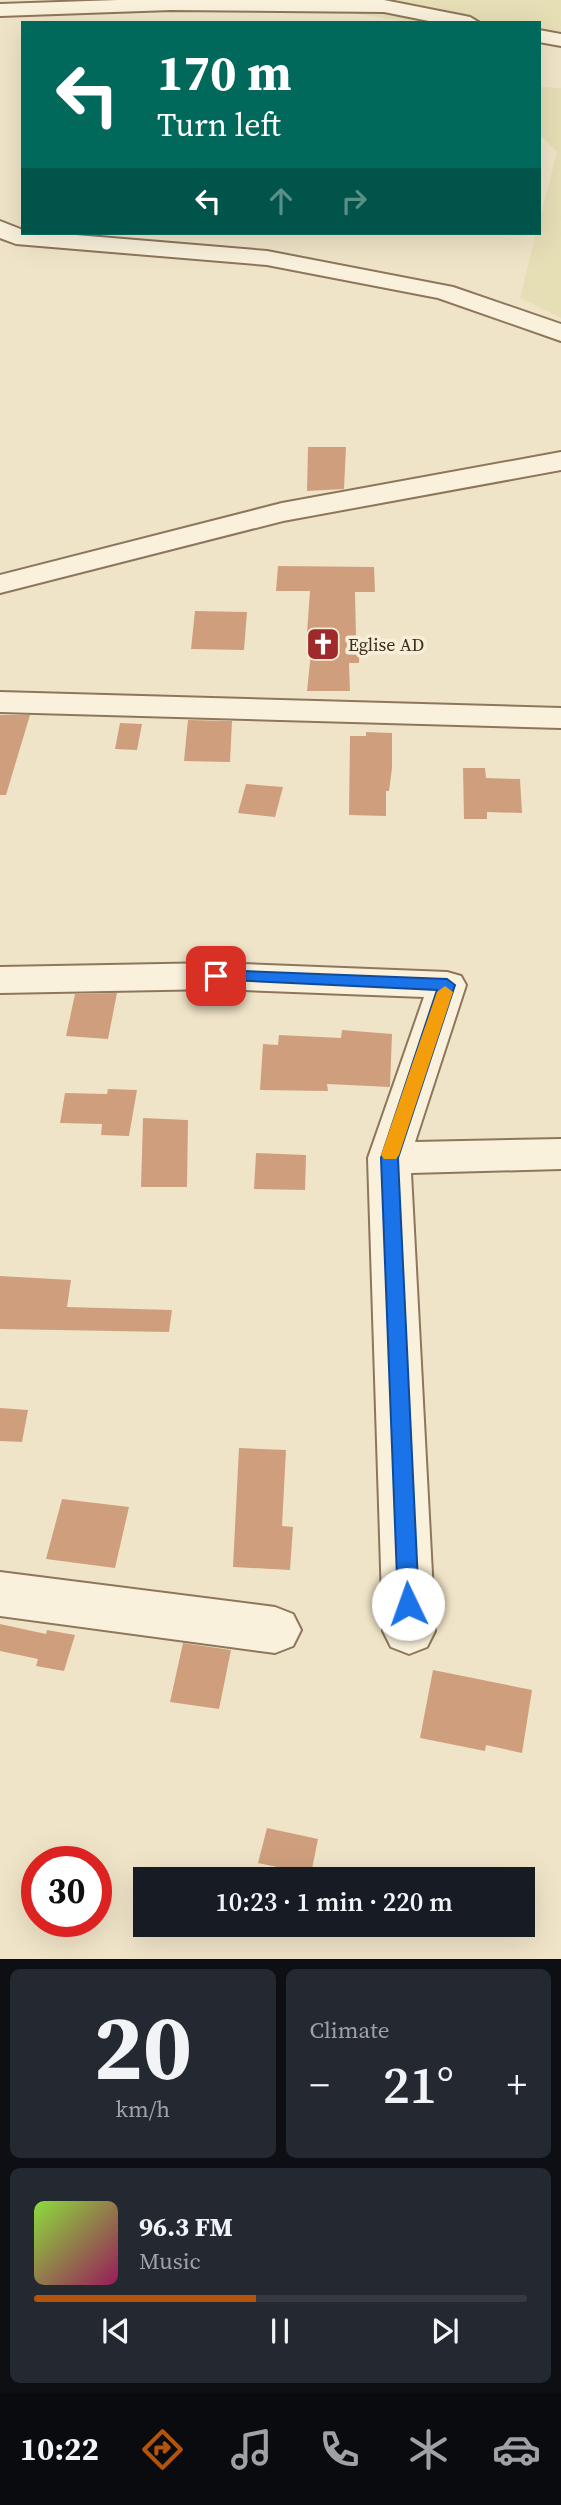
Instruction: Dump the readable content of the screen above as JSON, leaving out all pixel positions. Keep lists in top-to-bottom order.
{
  "places": {
    "church": ["Eglise AD"]
  },
  "page": {
    "turn": ["170 m", "Turn left"],
    "limit": "30",
    "trip": "10:23 · 1 min · 220 m",
    "tile": [
      ["20", "km/h"],
      "Climate"
    ],
    "heat": ["−", "21°", "+"],
    "song": ["96.3 FM", "Music"],
    "tabs": "10:22"
  }
}
